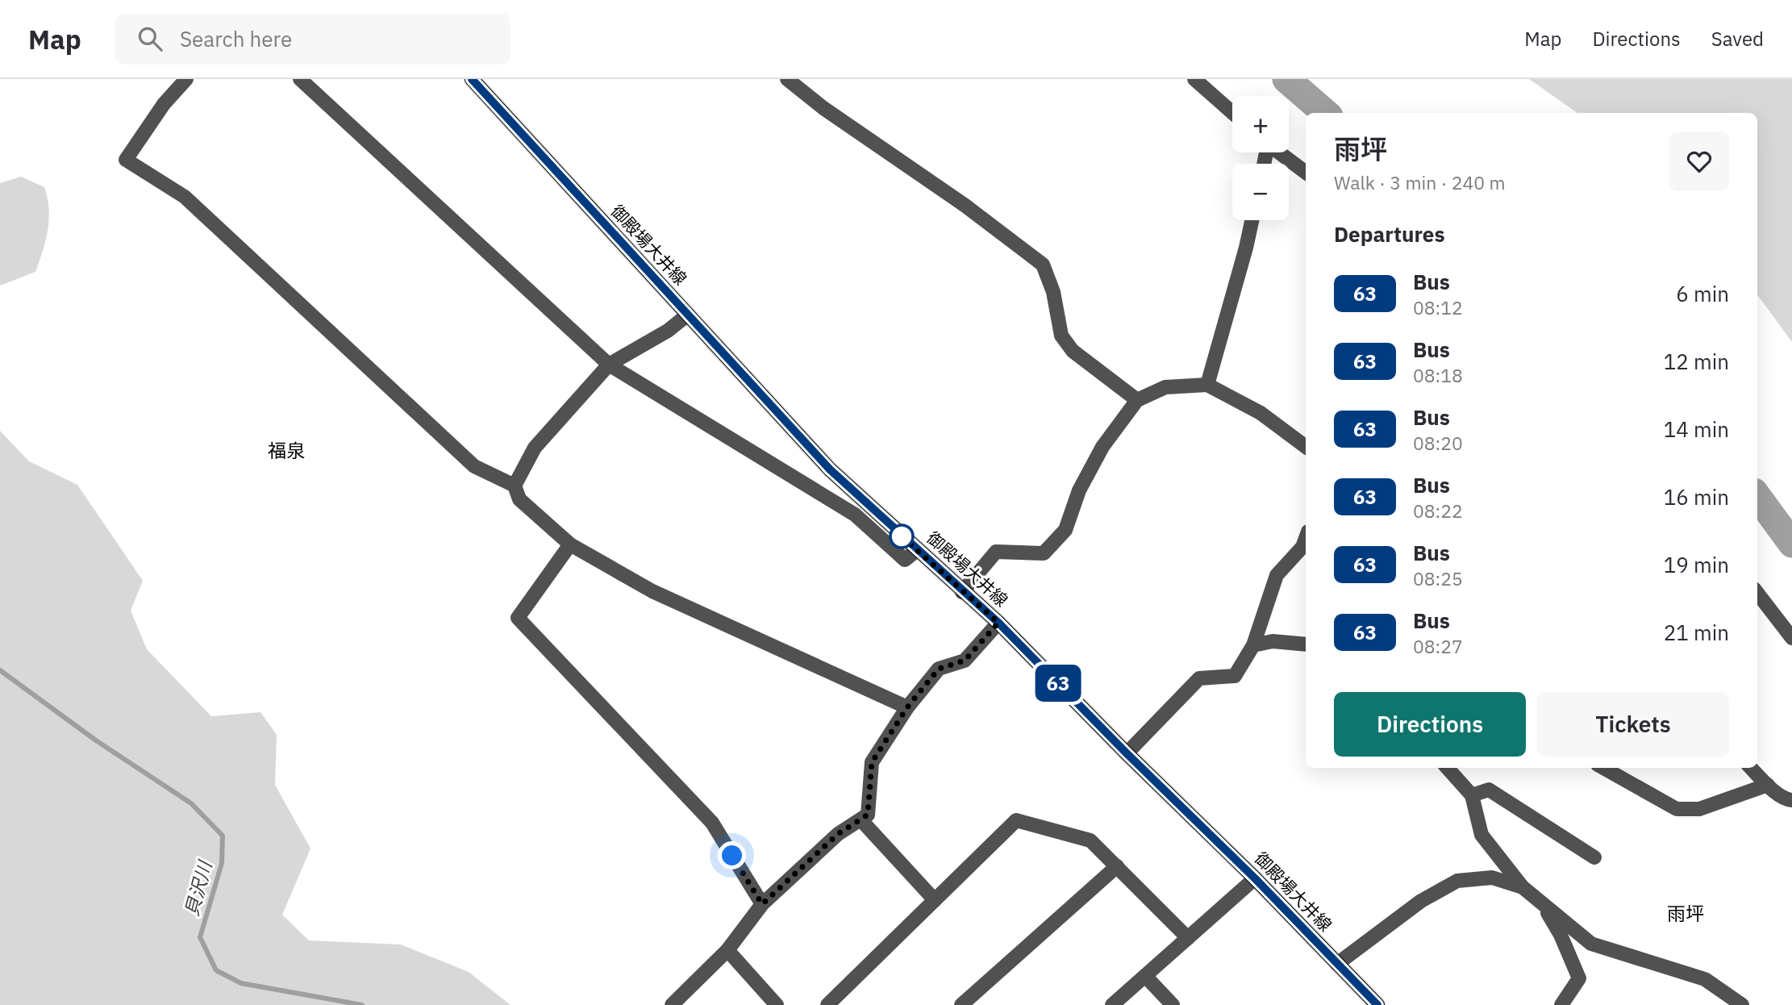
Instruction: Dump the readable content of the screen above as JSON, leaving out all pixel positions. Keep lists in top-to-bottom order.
{
  "streets": {
    "main road": ["御殿場大井線"]
  },
  "districts": ["福泉", "雨坪"],
  "water": ["貝沢川"],
  "lines": ["bus line 63"],
  "page": {
    "header": "Map",
    "search": "Search here",
    "nav": ["Map", "Directions", "Saved"],
    "on_map": "63",
    "map_buttons": ["+", "−"],
    "heading": [
      ["雨坪", "Walk · 3 min · 240 m"],
      "Departures"
    ],
    "list": [
      {
        "mark": "63",
        "name": "Bus",
        "note": "08:12",
        "value": "6 min"
      },
      {
        "mark": "63",
        "name": "Bus",
        "note": "08:18",
        "value": "12 min"
      },
      {
        "mark": "63",
        "name": "Bus",
        "note": "08:20",
        "value": "14 min"
      },
      {
        "mark": "63",
        "name": "Bus",
        "note": "08:22",
        "value": "16 min"
      },
      {
        "mark": "63",
        "name": "Bus",
        "note": "08:25",
        "value": "19 min"
      },
      {
        "mark": "63",
        "name": "Bus",
        "note": "08:27",
        "value": "21 min"
      }
    ],
    "buttons": ["Directions", "Tickets"]
  }
}
